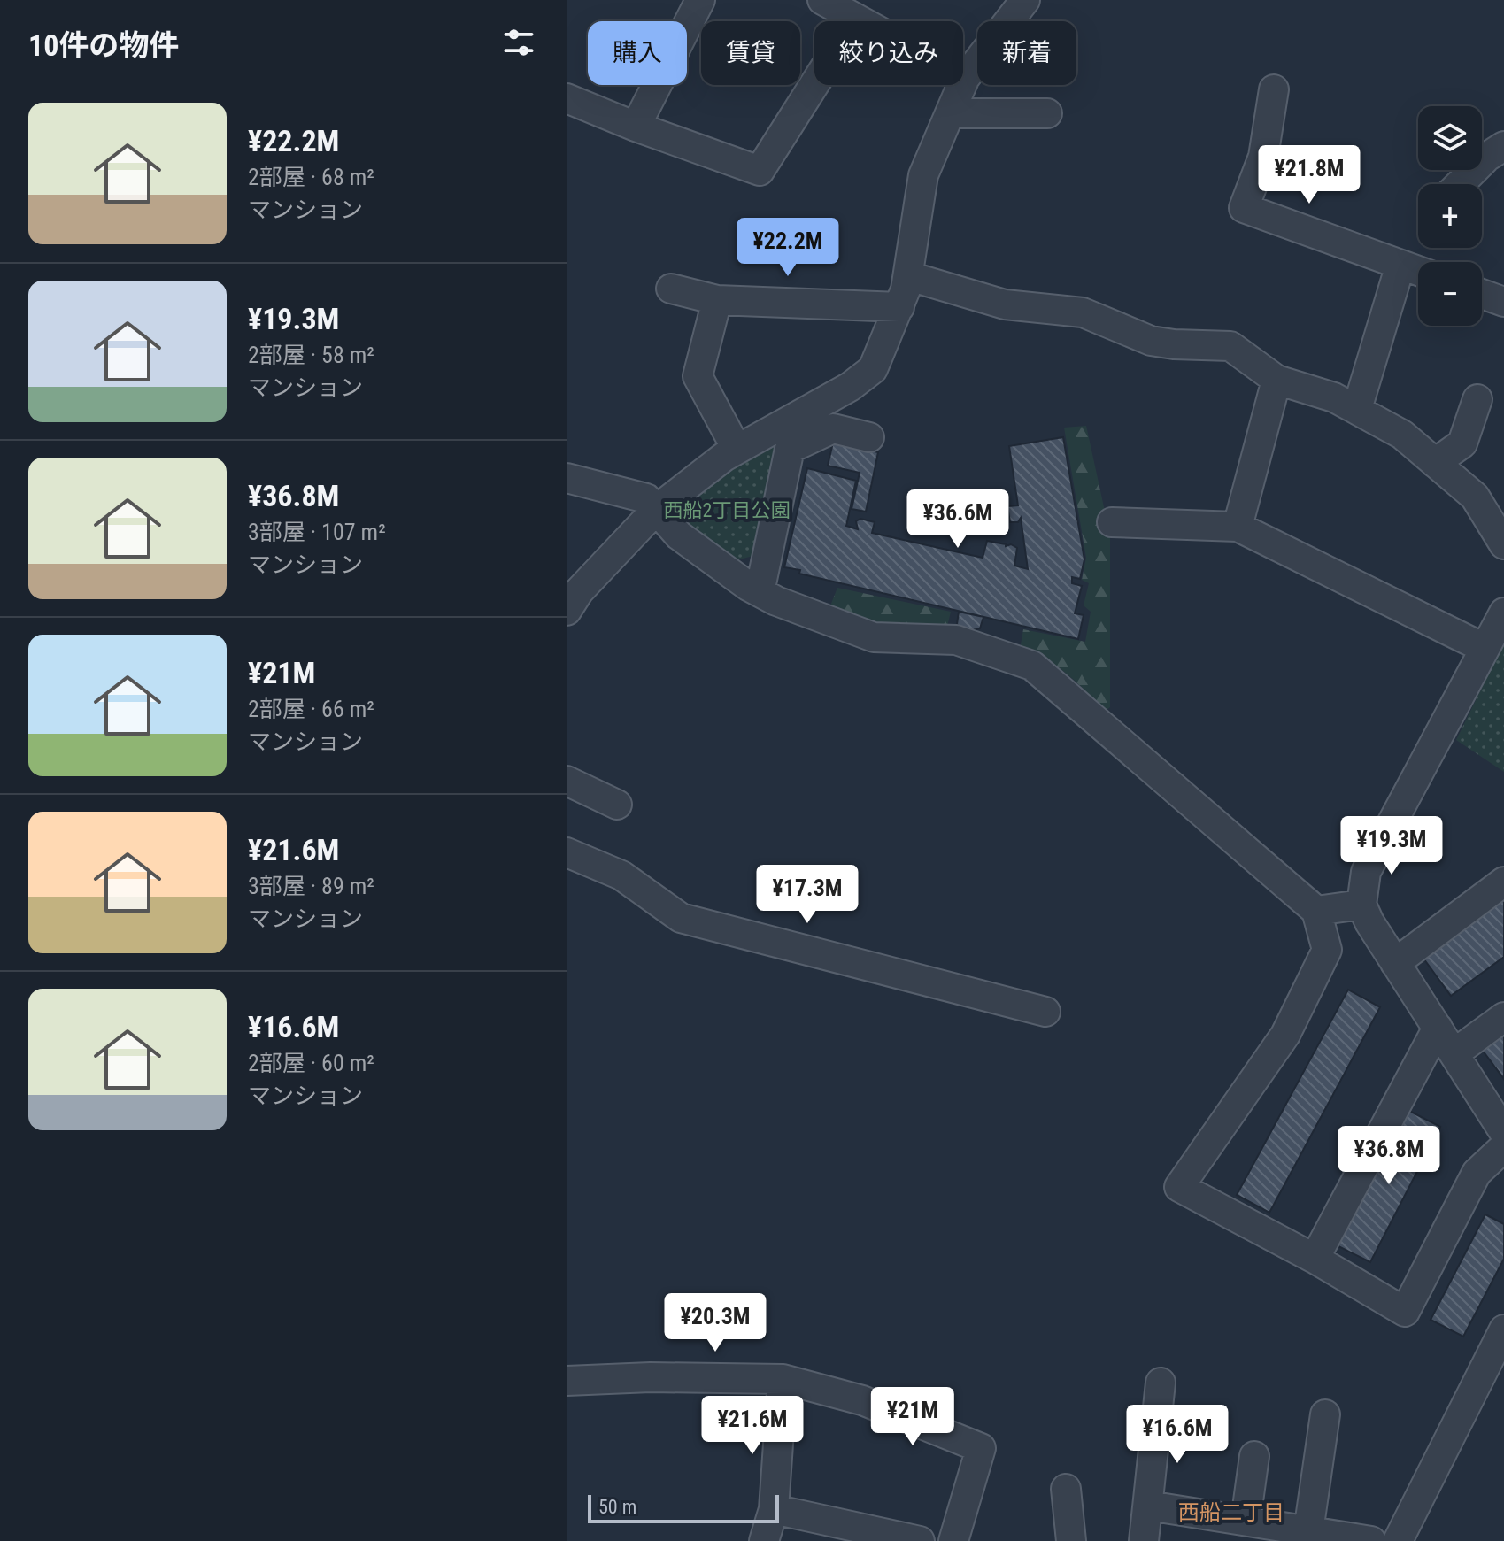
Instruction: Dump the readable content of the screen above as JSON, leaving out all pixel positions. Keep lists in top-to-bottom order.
{
  "districts": ["西船二丁目"],
  "parks": ["西船2丁目公園"],
  "scale_bar": "50 m",
  "page": {
    "heading": "10件の物件",
    "chip": [
      "購入",
      "賃貸",
      "絞り込み",
      "新着"
    ],
    "list": [
      {
        "name": "¥22.2M",
        "note": "2部屋 · 68 m² · マンション"
      },
      {
        "name": "¥19.3M",
        "note": "2部屋 · 58 m² · マンション"
      },
      {
        "name": "¥36.8M",
        "note": "3部屋 · 107 m² · マンション"
      },
      {
        "name": "¥21M",
        "note": "2部屋 · 66 m² · マンション"
      },
      {
        "name": "¥21.6M",
        "note": "3部屋 · 89 m² · マンション"
      },
      {
        "name": "¥16.6M",
        "note": "2部屋 · 60 m² · マンション"
      }
    ],
    "map_buttons": ["+", "−"],
    "price": [
      "¥21.8M",
      "¥22.2M",
      "¥36.6M",
      "¥19.3M",
      "¥17.3M",
      "¥36.8M",
      "¥20.3M",
      "¥21M",
      "¥21.6M",
      "¥16.6M"
    ],
    "scale": "50 m"
  }
}
